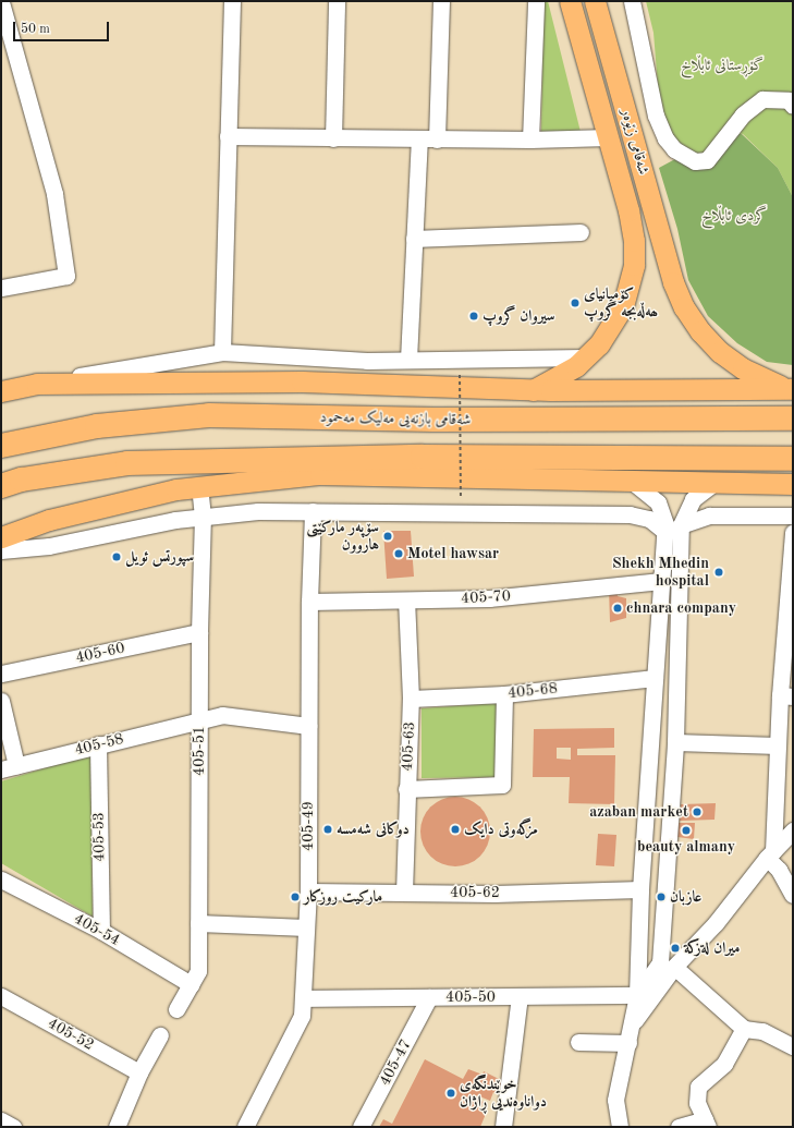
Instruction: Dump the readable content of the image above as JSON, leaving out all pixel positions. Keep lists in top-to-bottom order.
{
  "streets": {
    "highway": ["شەقامی بازنەیی مەلیک مەحمود"],
    "main road": ["شەقامی زێوەر"],
    "street": [
      "405-70",
      "405-60",
      "405-68",
      "405-58",
      "405-63",
      "405-51",
      "405-49",
      "405-53",
      "405-62",
      "405-54",
      "405-50",
      "405-52",
      "405-47"
    ]
  },
  "crossings": [
    ["405-70", "405-63"],
    ["405-70", "405-49"],
    ["405-60", "405-51"],
    ["405-68", "405-63"],
    ["405-58", "405-51"],
    ["405-58", "405-49"],
    ["405-58", "405-53"],
    ["405-63", "405-62"],
    ["405-51", "405-54"],
    ["405-49", "405-62"],
    ["405-49", "405-50"],
    ["405-53", "405-54"],
    ["405-50", "405-47"]
  ],
  "parks": ["گۆڕستانی ئابڵاخ", "گردی ئابڵاخ"],
  "places": [
    "کۆمپانیای ھەڵەبجە گروپ",
    "سیروان گروپ",
    "سۆپەر ماركێتی هاروون",
    "Motel hawsar",
    "سپورتس ئويل",
    "Shekh Mhedin hospital",
    "chnara company",
    "azaban market",
    "دوکانی شەمسە",
    "مزگەوتی دایک",
    "beauty almany",
    "ماركيت روزكار",
    "عازبان",
    "ميران لةزكة",
    "خوێندنگەی دواناوەندیی ڕاژان"
  ],
  "scale_bar": "50 m"
}
